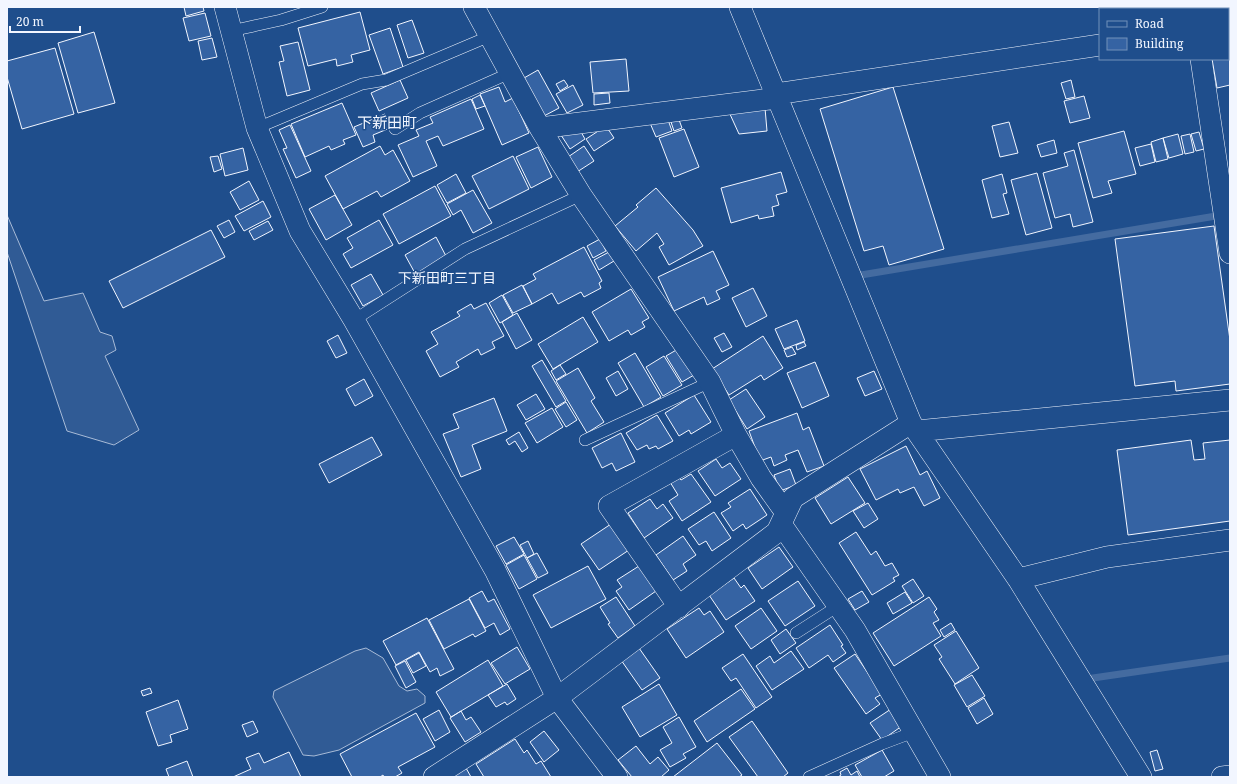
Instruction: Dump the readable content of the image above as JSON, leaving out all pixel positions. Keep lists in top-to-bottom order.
{
  "districts": ["下新田町", "下新田町三丁目"],
  "legend": ["Road", "Building"],
  "scale_bar": "20 m"
}
